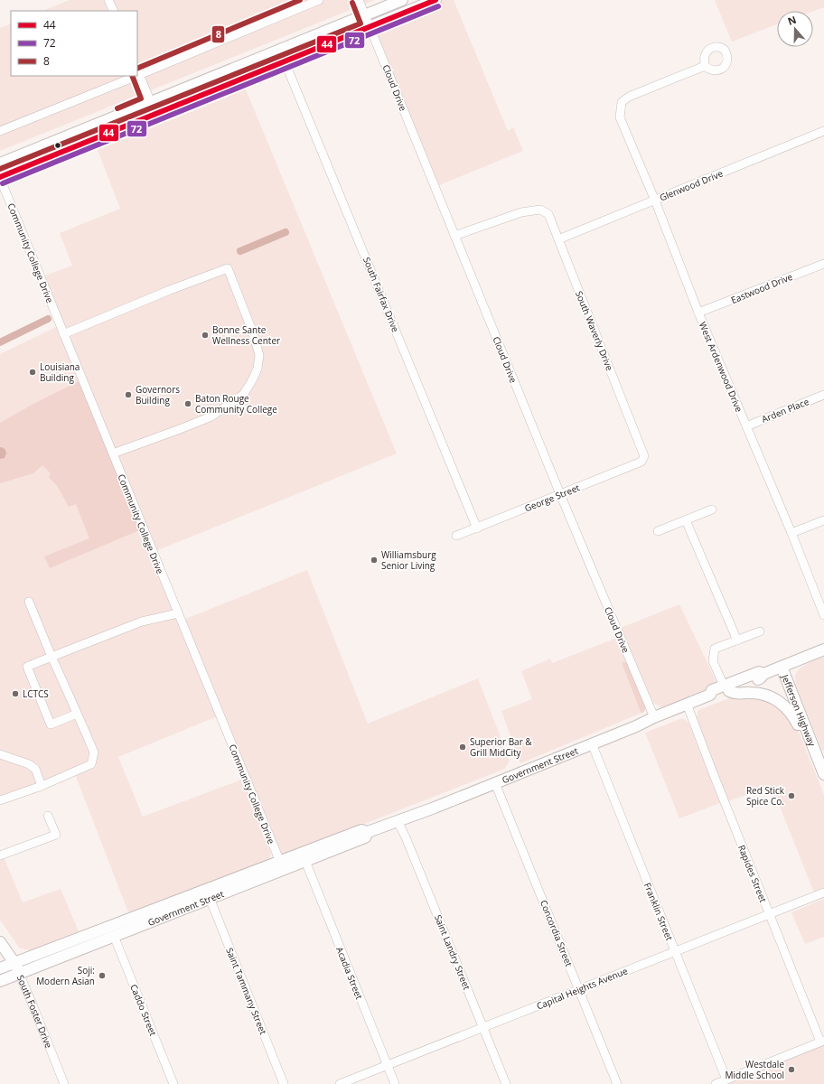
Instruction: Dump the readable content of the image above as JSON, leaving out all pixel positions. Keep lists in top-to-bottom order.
{
  "streets": {
    "main road": ["Jefferson Highway", "Government Street", "South Foster Drive"],
    "street": [
      "Cloud Drive",
      "Glenwood Drive",
      "Community College Drive",
      "Eastwood Drive",
      "South Fairfax Drive",
      "South Waverly Drive",
      "West Ardenwood Drive",
      "Arden Place",
      "George Street",
      "Rapides Street",
      "Franklin Street",
      "Concordia Street",
      "Saint Landry Street",
      "Acadia Street",
      "Capital Heights Avenue",
      "Saint Tammany Street",
      "Caddo Street"
    ]
  },
  "crossings": [
    ["Cloud Drive", "South Waverly Drive"],
    ["Cloud Drive", "George Street"],
    ["Cloud Drive", "Government Street"],
    ["Glenwood Drive", "South Waverly Drive"],
    ["Glenwood Drive", "West Ardenwood Drive"],
    ["Community College Drive", "Government Street"],
    ["Eastwood Drive", "West Ardenwood Drive"],
    ["South Fairfax Drive", "George Street"],
    ["South Waverly Drive", "George Street"],
    ["West Ardenwood Drive", "Arden Place"],
    ["Jefferson Highway", "Government Street"],
    ["Government Street", "Rapides Street"],
    ["Government Street", "Franklin Street"],
    ["Government Street", "Concordia Street"],
    ["Government Street", "Saint Landry Street"],
    ["Government Street", "Acadia Street"],
    ["Government Street", "Saint Tammany Street"],
    ["Government Street", "Caddo Street"],
    ["Government Street", "South Foster Drive"],
    ["Rapides Street", "Capital Heights Avenue"],
    ["Franklin Street", "Capital Heights Avenue"],
    ["Concordia Street", "Capital Heights Avenue"],
    ["Saint Landry Street", "Capital Heights Avenue"],
    ["Acadia Street", "Capital Heights Avenue"]
  ],
  "places": [
    "Bonne Sante Wellness Center",
    "Louisiana Building",
    "Governors Building",
    "Baton Rouge Community College",
    "Williamsburg Senior Living",
    "LCTCS",
    "Superior Bar & Grill MidCity",
    "Red Stick Spice Co.",
    "Soji: Modern Asian",
    "Westdale Middle School"
  ],
  "lines": ["transit line 44", "transit line 8", "transit line 72"],
  "legend": ["44", "72", "8"],
  "north": "top"
}
